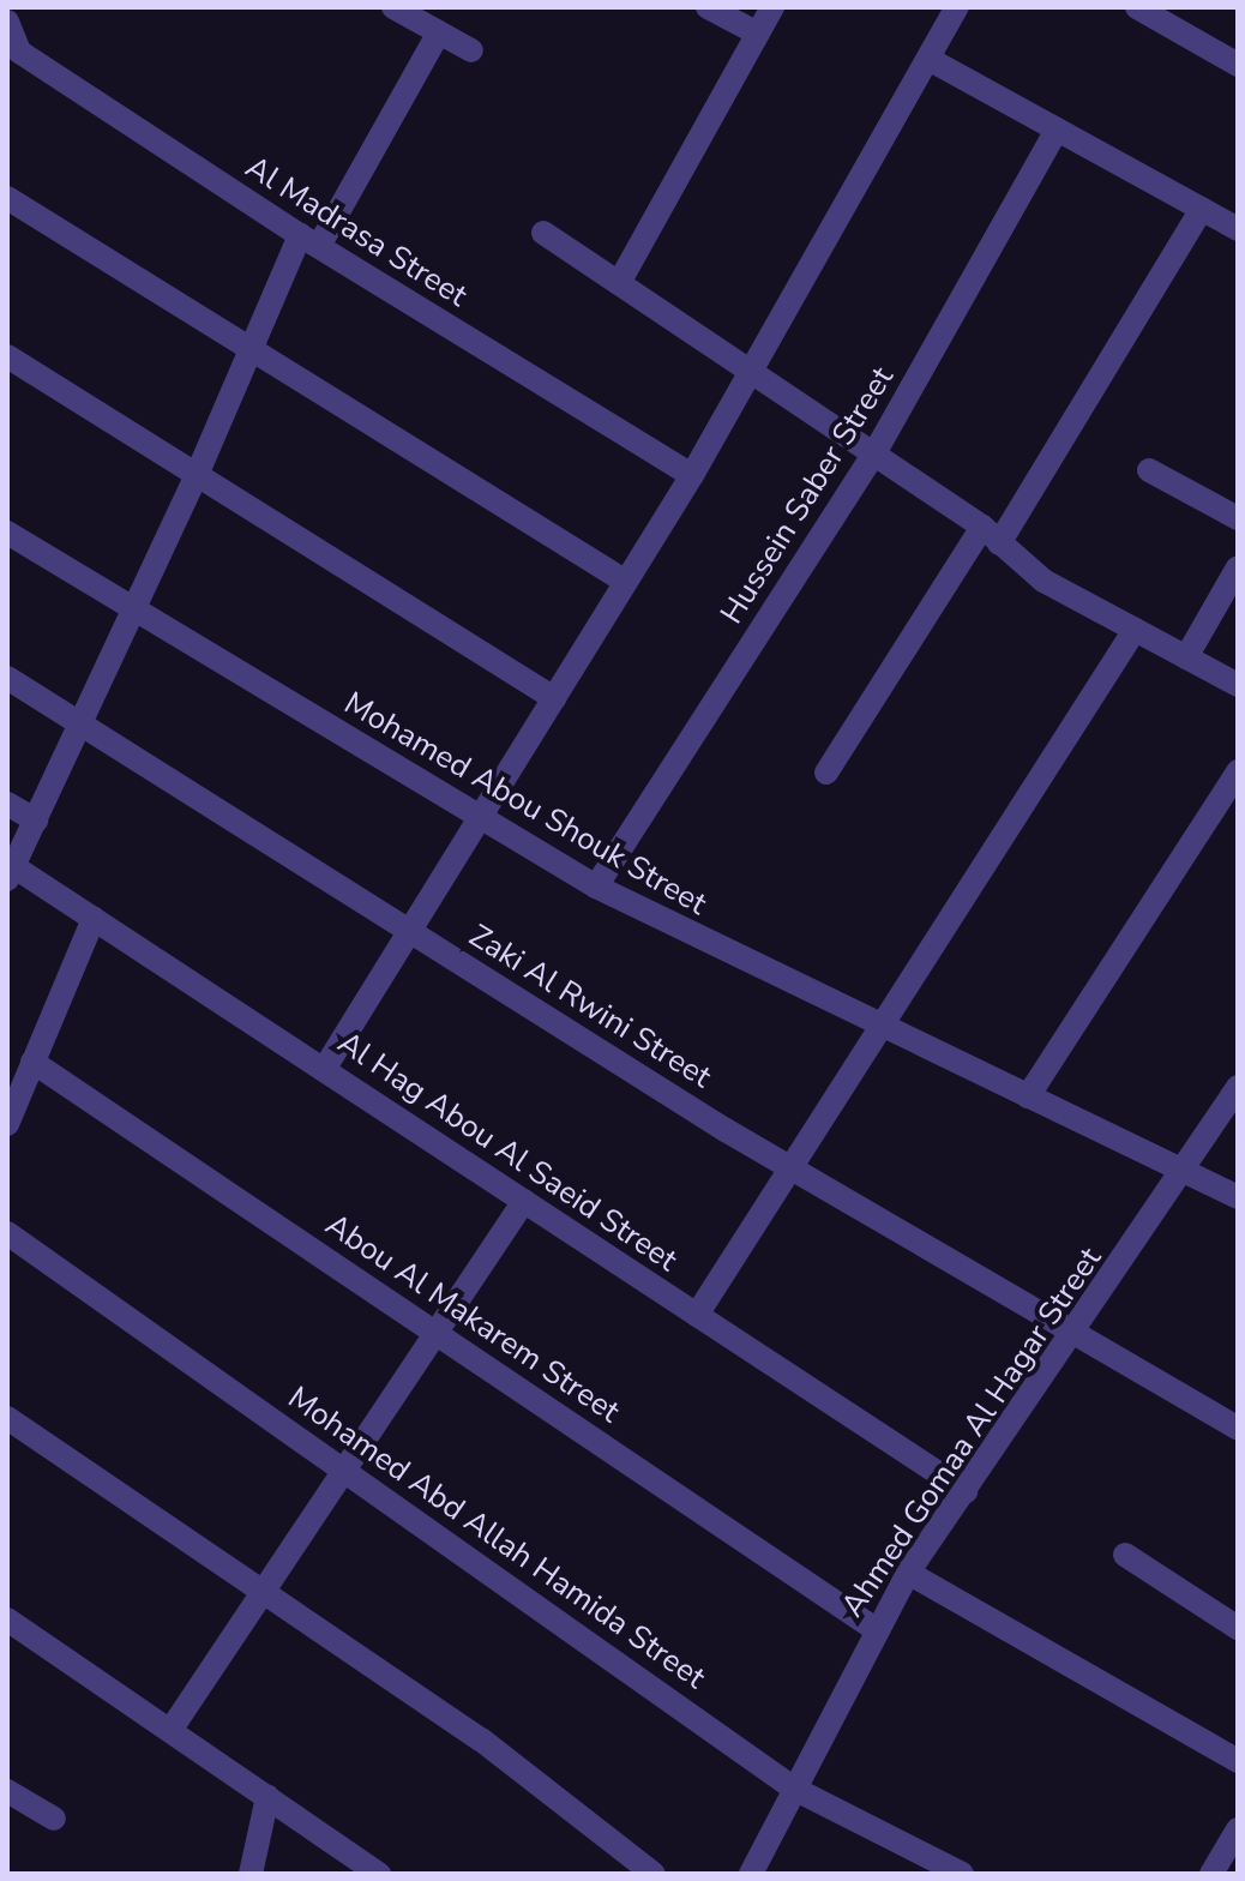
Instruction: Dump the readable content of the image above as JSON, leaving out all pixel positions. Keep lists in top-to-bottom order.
{
  "streets": {
    "street": [
      "Al Madrasa Street",
      "Hussein Saber Street",
      "Mohamed Abou Shouk Street",
      "Zaki Al Rwini Street",
      "Al Hag Abou Al Saeid Street",
      "Abou Al Makarem Street",
      "Ahmed Gomaa Al Hagar Street",
      "Mohamed Abd Allah Hamida Street"
    ]
  },
  "crossings": [
    ["Hussein Saber Street", "Mohamed Abou Shouk Street"],
    ["Mohamed Abou Shouk Street", "Ahmed Gomaa Al Hagar Street"],
    ["Zaki Al Rwini Street", "Ahmed Gomaa Al Hagar Street"],
    ["Al Hag Abou Al Saeid Street", "Ahmed Gomaa Al Hagar Street"],
    ["Abou Al Makarem Street", "Ahmed Gomaa Al Hagar Street"],
    ["Ahmed Gomaa Al Hagar Street", "Mohamed Abd Allah Hamida Street"]
  ]
}
